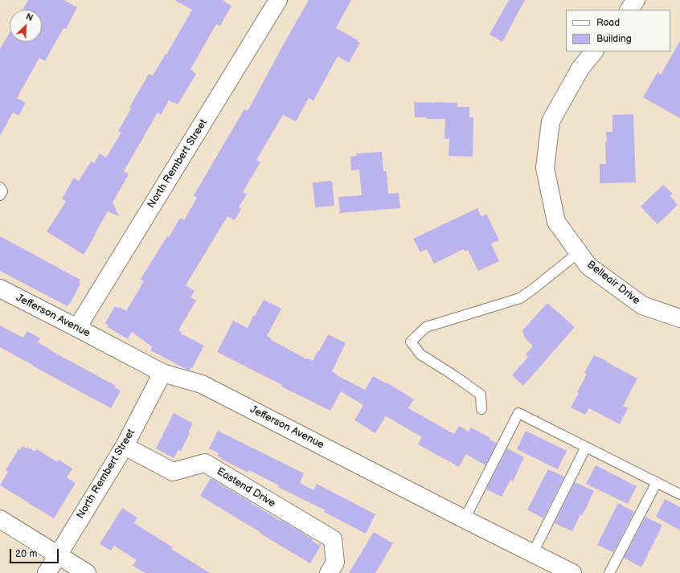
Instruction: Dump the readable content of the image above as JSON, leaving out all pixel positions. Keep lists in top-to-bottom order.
{
  "streets": {
    "street": [
      "North Rembert Street",
      "Belleair Drive",
      "Jefferson Avenue",
      "Eastend Drive"
    ]
  },
  "crossings": [
    ["North Rembert Street", "Jefferson Avenue"],
    ["North Rembert Street", "Eastend Drive"]
  ],
  "legend": ["Road", "Building"],
  "scale_bar": "20 m",
  "north": "top right"
}
